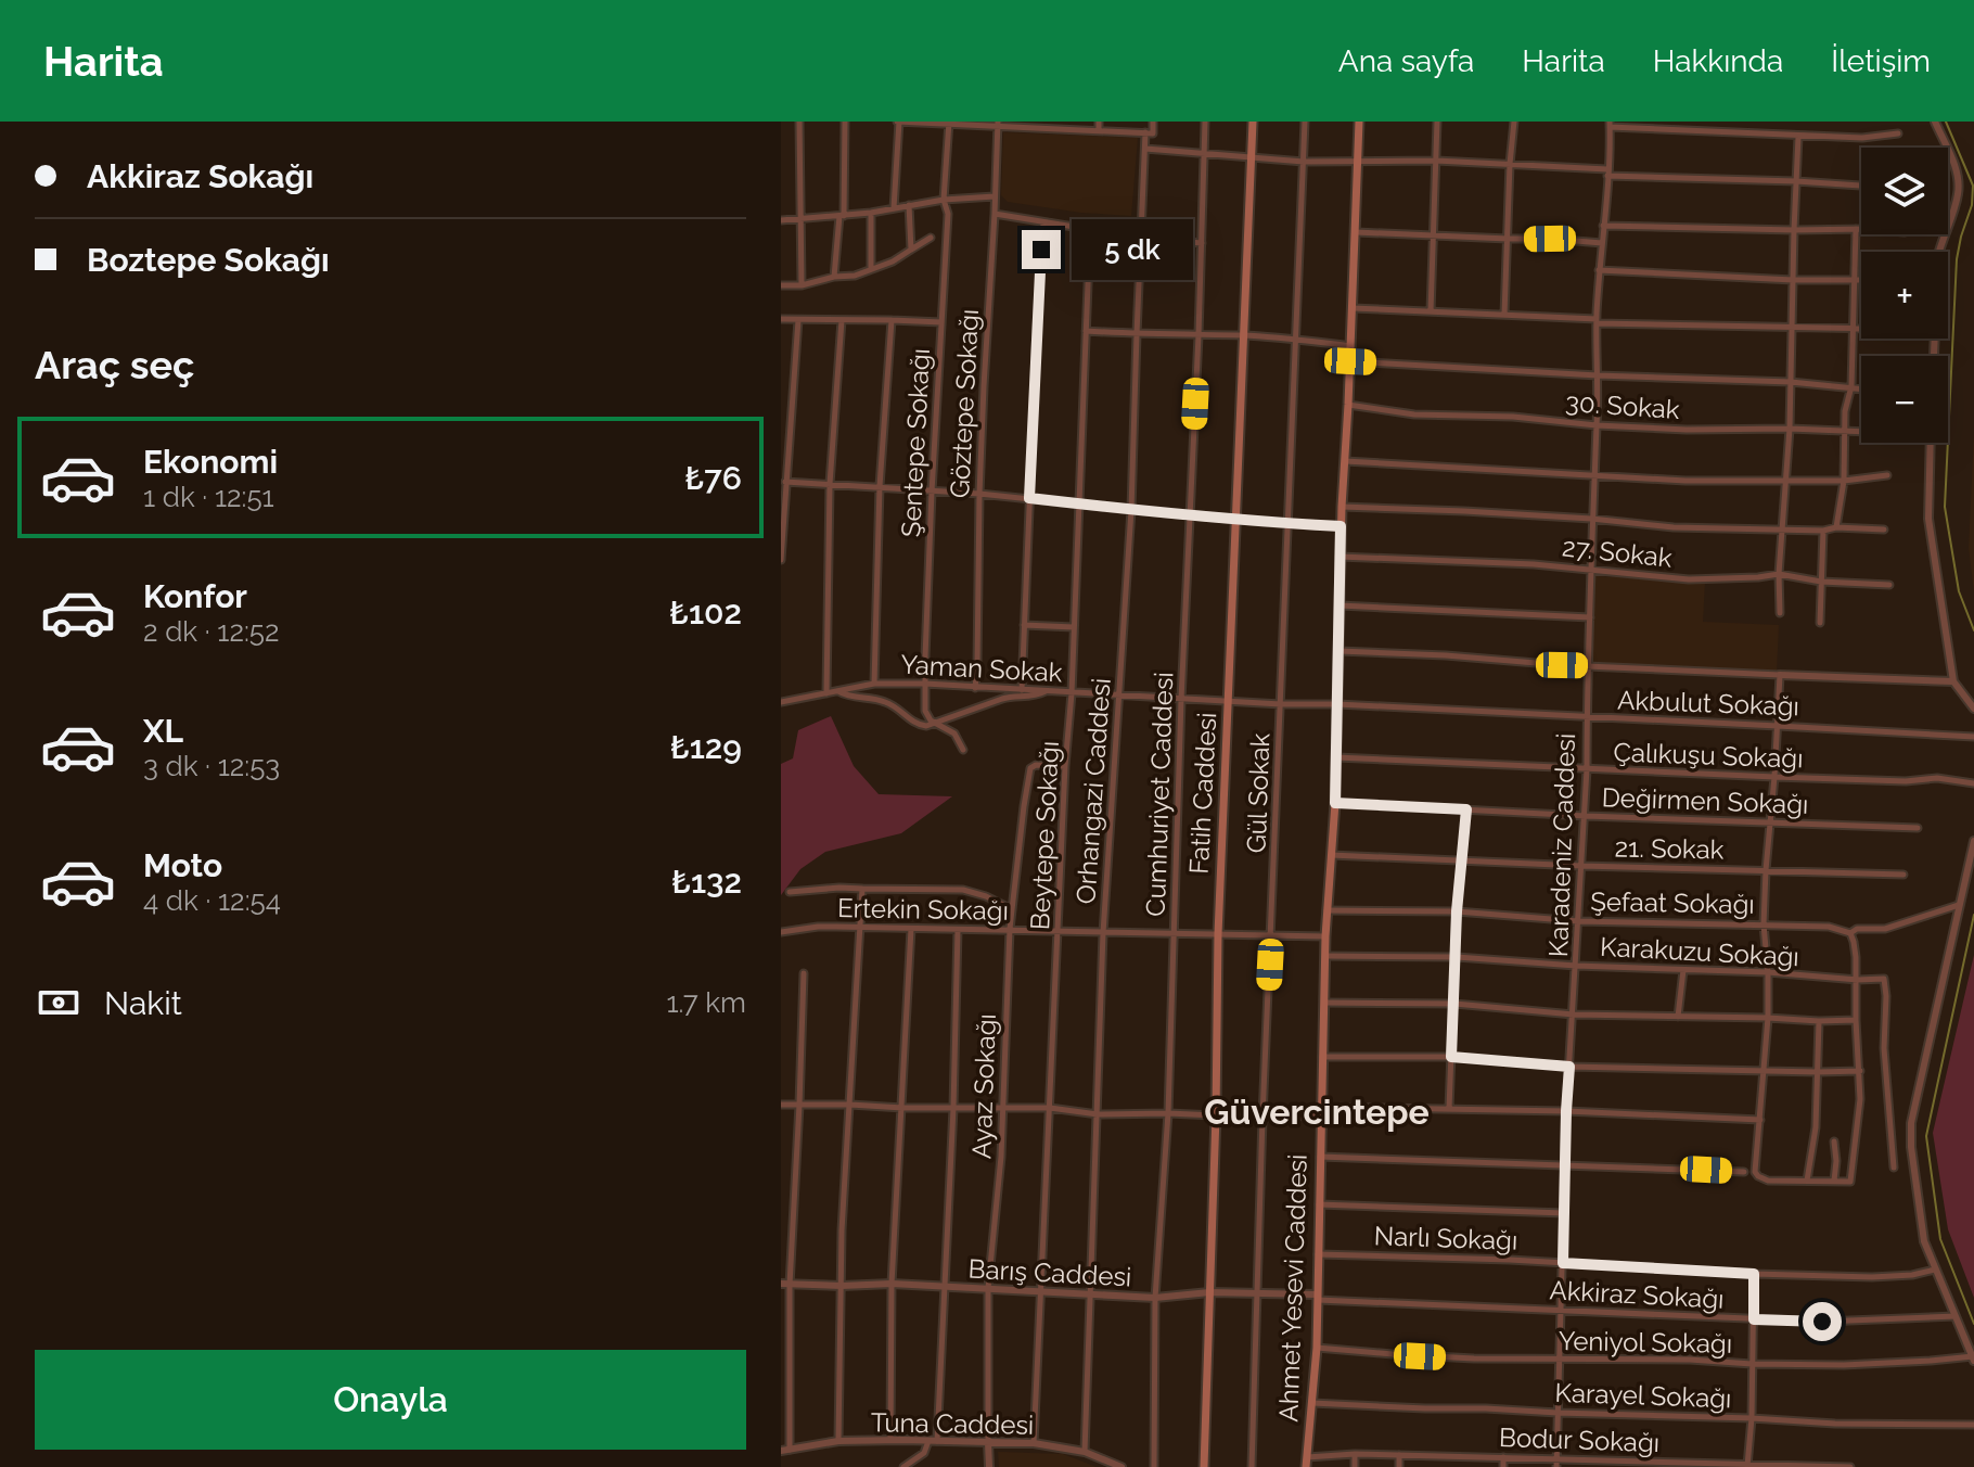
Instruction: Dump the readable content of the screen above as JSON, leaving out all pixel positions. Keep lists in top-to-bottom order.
{
  "streets": {
    "main road": ["Fatih Caddesi", "Ahmet Yesevi Caddesi"],
    "street": [
      "Göztepe Sokağı",
      "30. Sokak",
      "Şentepe Sokağı",
      "27. Sokak",
      "Yaman Sokak",
      "Akbulut Sokağı",
      "Çalıkuşu Sokağı",
      "Orhangazi Caddesi",
      "Gül Sokak",
      "Cumhuriyet Caddesi",
      "Değirmen Sokağı",
      "Beytepe Sokağı",
      "Karadeniz Caddesi",
      "21. Sokak",
      "Şefaat Sokağı",
      "Ertekin Sokağı",
      "Karakuzu Sokağı",
      "Ayaz Sokağı",
      "Narlı Sokağı",
      "Barış Caddesi",
      "Akkiraz Sokağı",
      "Yeniyol Sokağı",
      "Karayel Sokağı",
      "Tuna Caddesi",
      "Bodur Sokağı"
    ]
  },
  "crossings": [
    ["Göztepe Sokağı", "Yaman Sokak"],
    ["30. Sokak", "Karadeniz Caddesi"],
    ["30. Sokak", "Ahmet Yesevi Caddesi"],
    ["Şentepe Sokağı", "Yaman Sokak"],
    ["27. Sokak", "Karadeniz Caddesi"],
    ["27. Sokak", "Ahmet Yesevi Caddesi"],
    ["Yaman Sokak", "Akbulut Sokağı"],
    ["Yaman Sokak", "Orhangazi Caddesi"],
    ["Yaman Sokak", "Fatih Caddesi"],
    ["Yaman Sokak", "Gül Sokak"],
    ["Yaman Sokak", "Cumhuriyet Caddesi"],
    ["Yaman Sokak", "Beytepe Sokağı"],
    ["Yaman Sokak", "Ahmet Yesevi Caddesi"],
    ["Akbulut Sokağı", "Karadeniz Caddesi"],
    ["Akbulut Sokağı", "Ahmet Yesevi Caddesi"],
    ["Çalıkuşu Sokağı", "Karadeniz Caddesi"],
    ["Çalıkuşu Sokağı", "Ahmet Yesevi Caddesi"],
    ["Orhangazi Caddesi", "Ertekin Sokağı"],
    ["Orhangazi Caddesi", "Barış Caddesi"],
    ["Orhangazi Caddesi", "Tuna Caddesi"],
    ["Fatih Caddesi", "Ertekin Sokağı"],
    ["Fatih Caddesi", "Barış Caddesi"],
    ["Gül Sokak", "Ertekin Sokağı"],
    ["Gül Sokak", "Barış Caddesi"],
    ["Cumhuriyet Caddesi", "Ertekin Sokağı"],
    ["Cumhuriyet Caddesi", "Barış Caddesi"],
    ["Değirmen Sokağı", "Karadeniz Caddesi"],
    ["Değirmen Sokağı", "Ahmet Yesevi Caddesi"],
    ["Beytepe Sokağı", "Ertekin Sokağı"],
    ["Beytepe Sokağı", "Ayaz Sokağı"],
    ["Beytepe Sokağı", "Barış Caddesi"],
    ["Beytepe Sokağı", "Tuna Caddesi"],
    ["Karadeniz Caddesi", "21. Sokak"],
    ["Karadeniz Caddesi", "Şefaat Sokağı"],
    ["Karadeniz Caddesi", "Karakuzu Sokağı"],
    ["Karadeniz Caddesi", "Narlı Sokağı"],
    ["Karadeniz Caddesi", "Akkiraz Sokağı"],
    ["Karadeniz Caddesi", "Yeniyol Sokağı"],
    ["Karadeniz Caddesi", "Karayel Sokağı"],
    ["Karadeniz Caddesi", "Bodur Sokağı"],
    ["21. Sokak", "Ahmet Yesevi Caddesi"],
    ["Şefaat Sokağı", "Ahmet Yesevi Caddesi"],
    ["Ertekin Sokağı", "Ayaz Sokağı"],
    ["Ertekin Sokağı", "Ahmet Yesevi Caddesi"],
    ["Karakuzu Sokağı", "Ahmet Yesevi Caddesi"],
    ["Ayaz Sokağı", "Barış Caddesi"],
    ["Ayaz Sokağı", "Tuna Caddesi"],
    ["Narlı Sokağı", "Ahmet Yesevi Caddesi"],
    ["Barış Caddesi", "Ahmet Yesevi Caddesi"],
    ["Barış Caddesi", "Akkiraz Sokağı"],
    ["Ahmet Yesevi Caddesi", "Akkiraz Sokağı"],
    ["Ahmet Yesevi Caddesi", "Yeniyol Sokağı"],
    ["Ahmet Yesevi Caddesi", "Karayel Sokağı"],
    ["Ahmet Yesevi Caddesi", "Bodur Sokağı"]
  ],
  "districts": ["Güvercintepe"],
  "page": {
    "header": "Harita",
    "nav": [
      "Ana sayfa",
      "Harita",
      "Hakkında",
      "İletişim"
    ],
    "banner": ["Akkiraz Sokağı", "Boztepe Sokağı"],
    "map_buttons": ["+", "−"],
    "bubble": "5 dk",
    "heading": "Araç seç",
    "list": [
      {
        "name": "Ekonomi",
        "note": "1 dk · 12:51",
        "value": "₺76"
      },
      {
        "name": "Konfor",
        "note": "2 dk · 12:52",
        "value": "₺102"
      },
      {
        "name": "XL",
        "note": "3 dk · 12:53",
        "value": "₺129"
      },
      {
        "name": "Moto",
        "note": "4 dk · 12:54",
        "value": "₺132"
      }
    ],
    "pay": ["Nakit", "1.7 km"],
    "buttons": "Onayla"
  }
}
